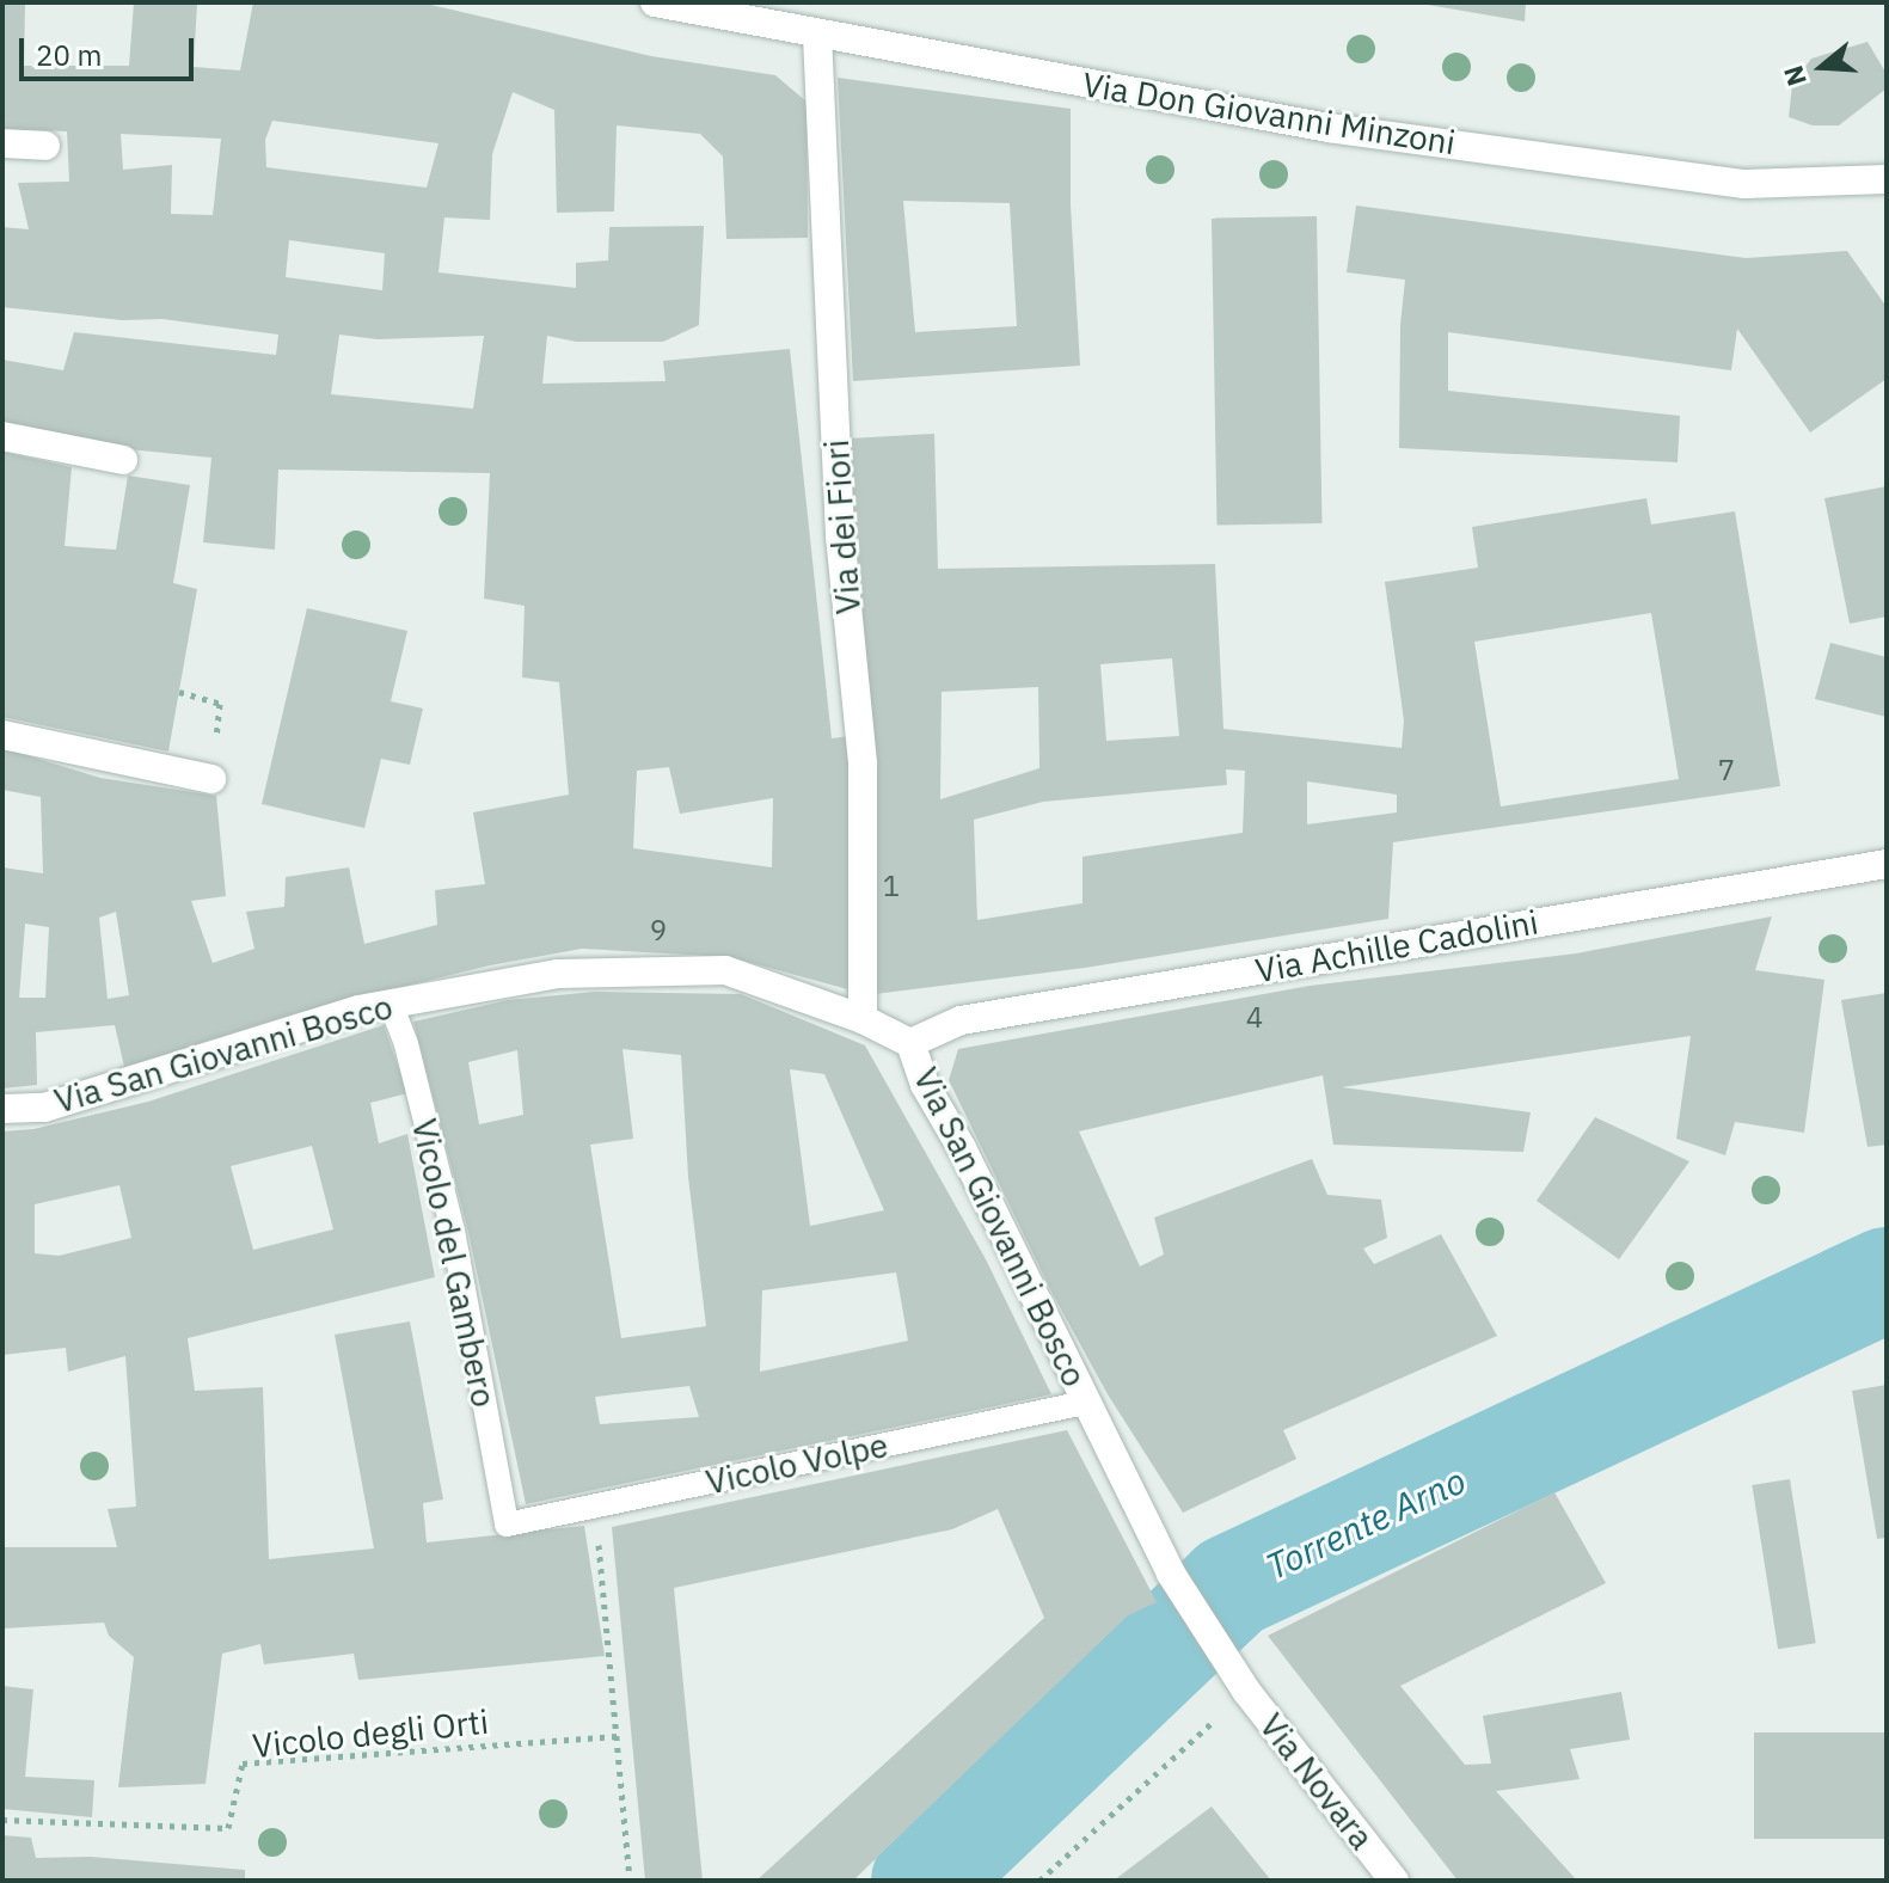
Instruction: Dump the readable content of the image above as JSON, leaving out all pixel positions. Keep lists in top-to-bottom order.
{
  "streets": {
    "street": [
      "Via Don Giovanni Minzoni",
      "Via dei Fiori",
      "Via Achille Cadolini",
      "Via San Giovanni Bosco",
      "Via Novara"
    ],
    "lane": ["Vicolo del Gambero", "Vicolo Volpe"],
    "path": ["Vicolo degli Orti"]
  },
  "crossings": [
    ["Via Don Giovanni Minzoni", "Via dei Fiori"],
    ["Via dei Fiori", "Via San Giovanni Bosco"],
    ["Via Achille Cadolini", "Via San Giovanni Bosco"],
    ["Via San Giovanni Bosco", "Vicolo del Gambero"],
    ["Via San Giovanni Bosco", "Vicolo Volpe"],
    ["Via San Giovanni Bosco", "Via Novara"],
    ["Vicolo del Gambero", "Vicolo Volpe"]
  ],
  "water": ["Torrente Arno"],
  "house_numbers": [
    "7",
    "1",
    "9",
    "4"
  ],
  "scale_bar": "20 m",
  "north": "left"
}
